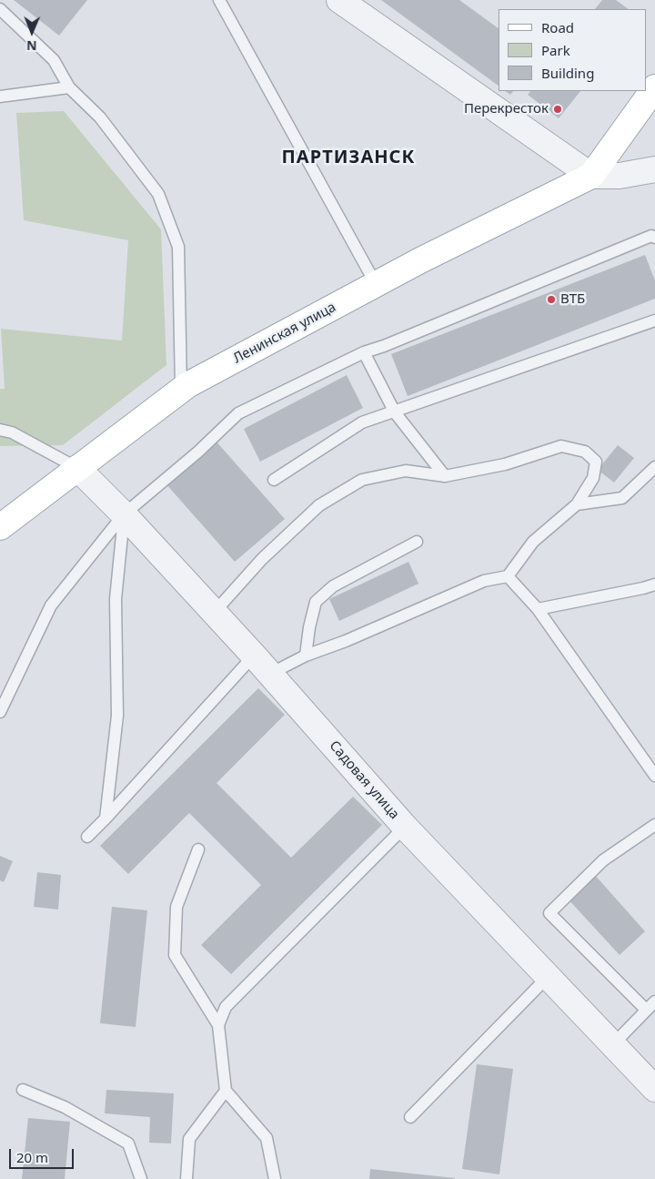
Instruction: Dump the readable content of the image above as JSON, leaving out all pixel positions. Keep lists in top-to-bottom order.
{
  "streets": {
    "main road": ["Ленинская улица"],
    "street": ["Садовая улица"]
  },
  "crossings": [
    ["Ленинская улица", "Садовая улица"]
  ],
  "districts": ["ПАРТИЗАНСК"],
  "places": ["Перекресток", "ВТБ"],
  "legend": ["Road", "Park", "Building"],
  "scale_bar": "20 m",
  "north": "bottom"
}
